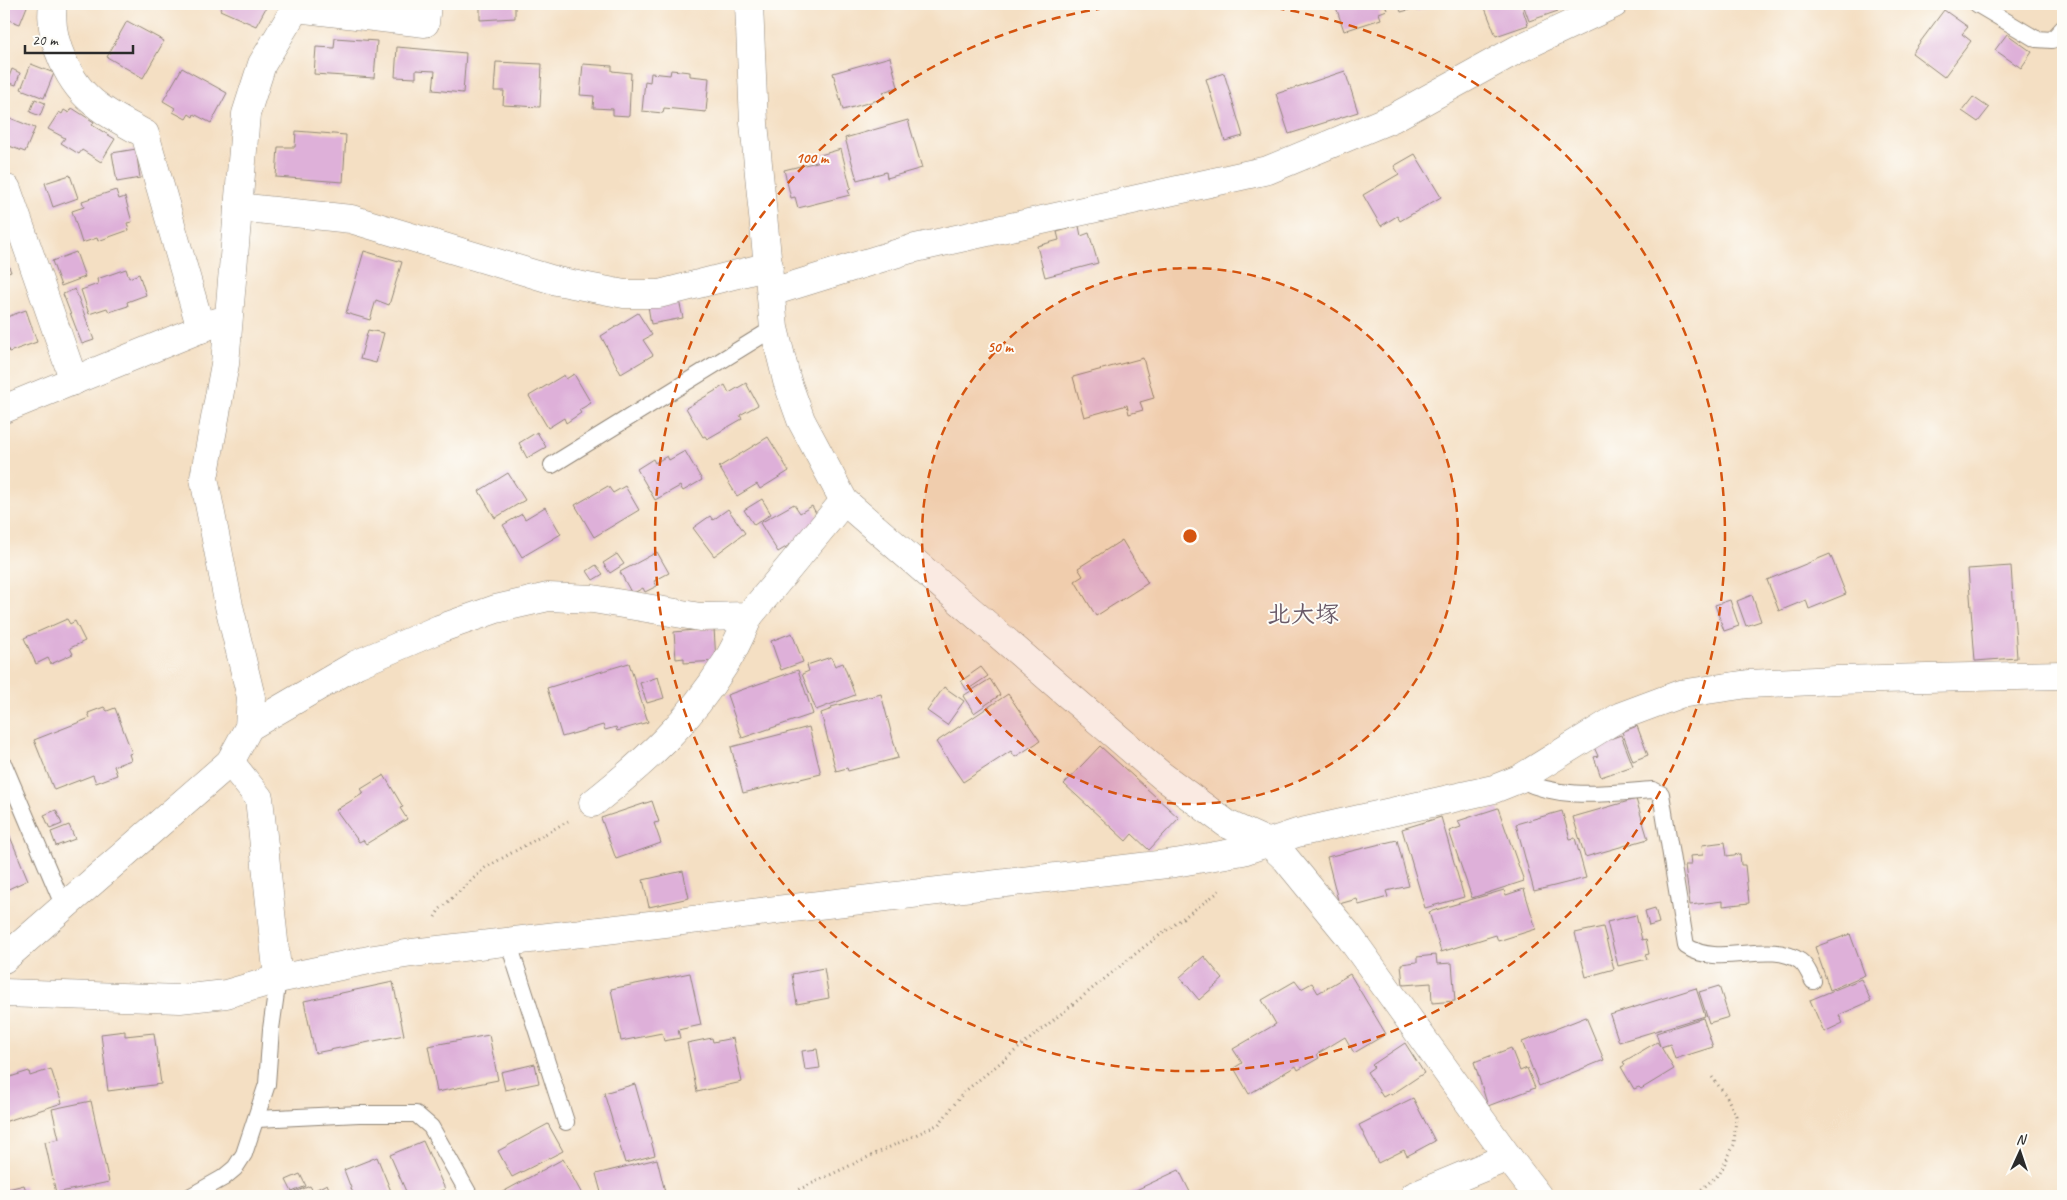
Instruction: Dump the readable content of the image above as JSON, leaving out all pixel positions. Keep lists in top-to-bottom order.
{
  "districts": ["北大塚"],
  "scale_bar": "20 m",
  "north": "top",
  "rings": ["100 m", "50 m"]
}
